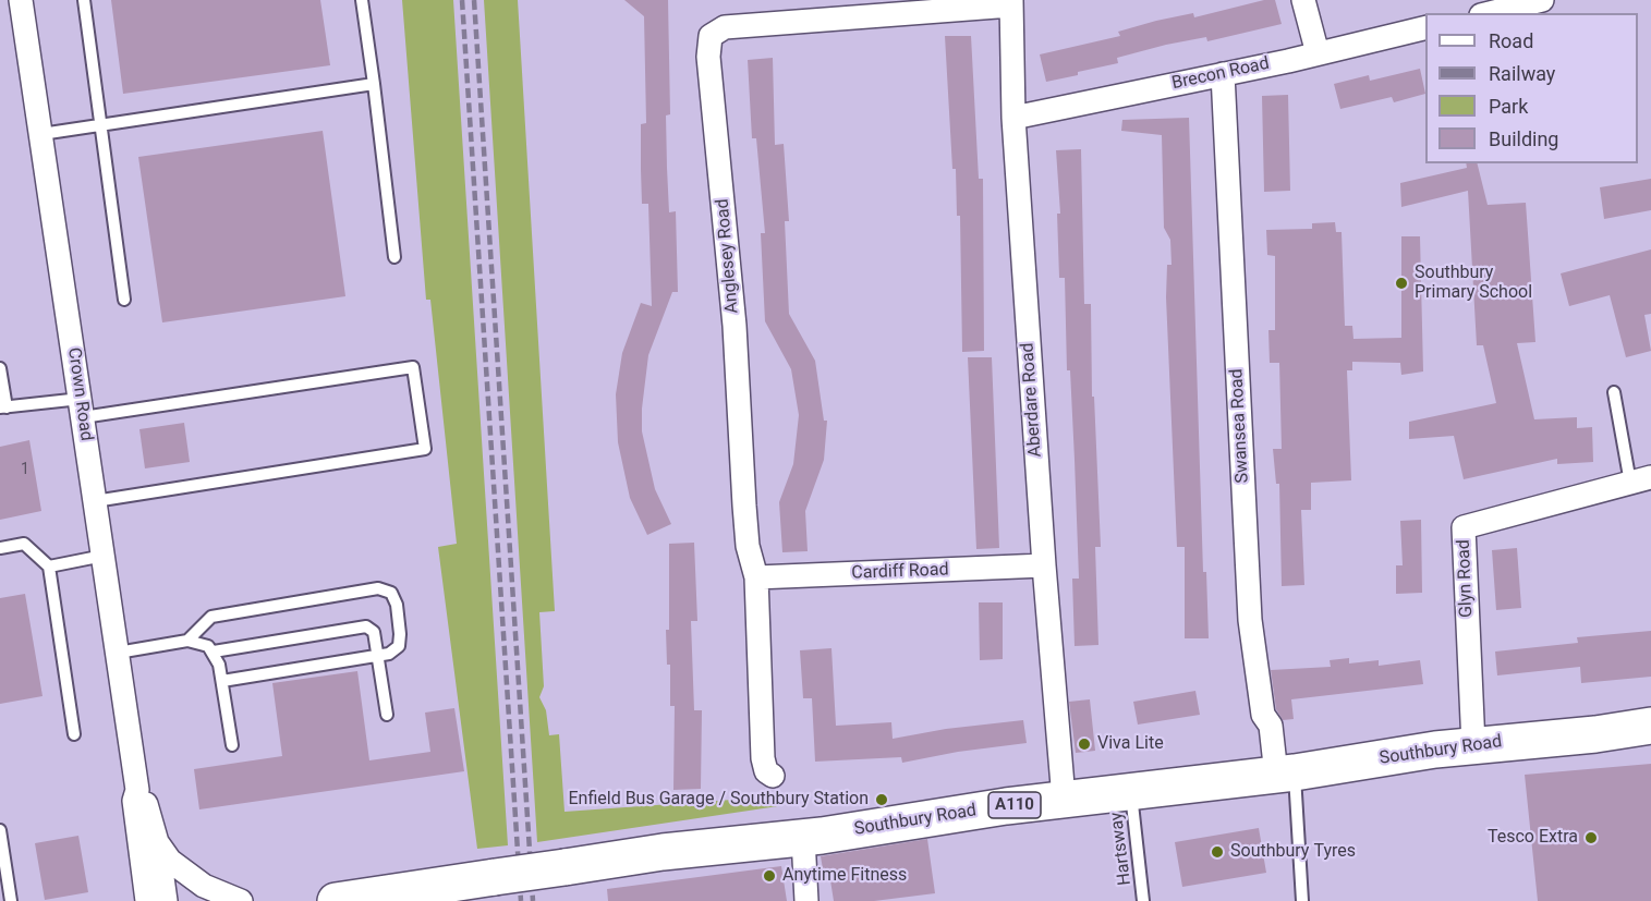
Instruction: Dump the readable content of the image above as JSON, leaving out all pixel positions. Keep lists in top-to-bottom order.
{
  "streets": {
    "main road": ["Southbury Road", "A110"],
    "street": [
      "Brecon Road",
      "Anglesey Road",
      "Crown Road",
      "Aberdare Road",
      "Swansea Road",
      "Cardiff Road",
      "Glyn Road"
    ],
    "lane": ["Hartsway"]
  },
  "crossings": [
    ["Brecon Road", "Aberdare Road"],
    ["Brecon Road", "Swansea Road"],
    ["Anglesey Road", "Aberdare Road"],
    ["Anglesey Road", "Cardiff Road"],
    ["Aberdare Road", "Cardiff Road"],
    ["Aberdare Road", "Southbury Road"],
    ["Swansea Road", "Southbury Road"],
    ["Glyn Road", "Southbury Road"],
    ["Southbury Road", "Hartsway"]
  ],
  "places": [
    "Southbury Primary School",
    "Viva Lite",
    "Enfield Bus Garage / Southbury Station",
    "Tesco Extra",
    "Southbury Tyres",
    "Anytime Fitness"
  ],
  "house_numbers": ["1"],
  "legend": [
    "Road",
    "Railway",
    "Park",
    "Building"
  ]
}
